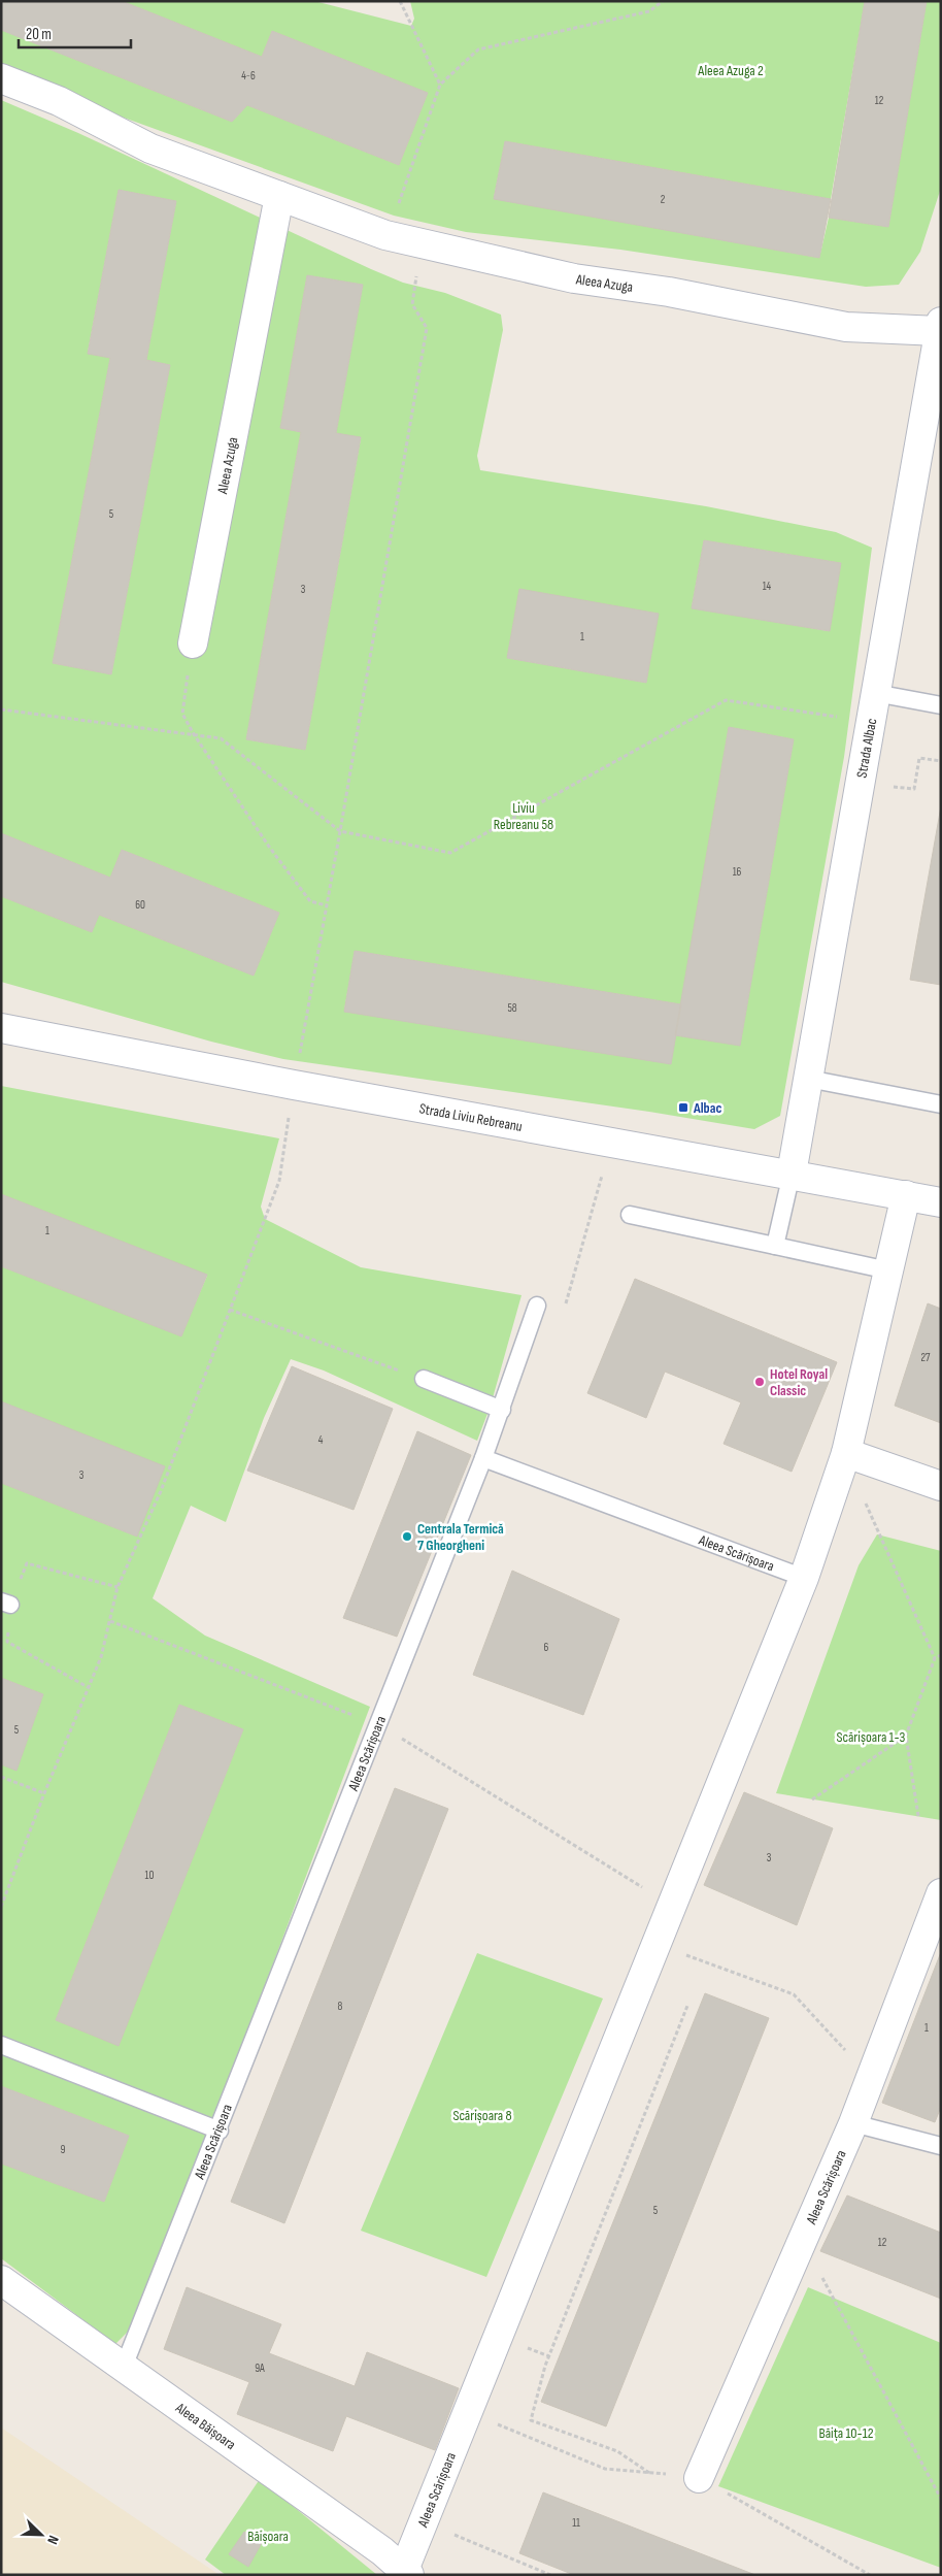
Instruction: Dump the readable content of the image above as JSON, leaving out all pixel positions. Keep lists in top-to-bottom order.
{
  "streets": {
    "street": [
      "Aleea Azuga",
      "Strada Albac",
      "Strada Liviu Rebreanu",
      "Aleea Scărișoara",
      "Aleea Băișoara"
    ]
  },
  "crossings": [
    ["Aleea Azuga", "Strada Albac"],
    ["Strada Albac", "Strada Liviu Rebreanu"],
    ["Strada Liviu Rebreanu", "Aleea Scărișoara"],
    ["Aleea Scărișoara", "Aleea Băișoara"]
  ],
  "parks": [
    "Aleea Azuga 2",
    "Liviu Rebreanu 58",
    "Scărișoara 1-3",
    "Scărișoara 8",
    "Băița 10-12",
    "Băișoara"
  ],
  "places": {
    "transit": ["Albac"],
    "other": ["Hotel Royal Classic", "Centrala Termică 7 Gheorgheni"]
  },
  "house_numbers": [
    "4-6",
    "12",
    "2",
    "5",
    "14",
    "3",
    "1",
    "16",
    "60",
    "58",
    "1",
    "27",
    "4",
    "3",
    "6",
    "5",
    "3",
    "10",
    "8",
    "1",
    "9",
    "5",
    "12",
    "9A",
    "11"
  ],
  "scale_bar": "20 m",
  "north": "bottom right"
}
